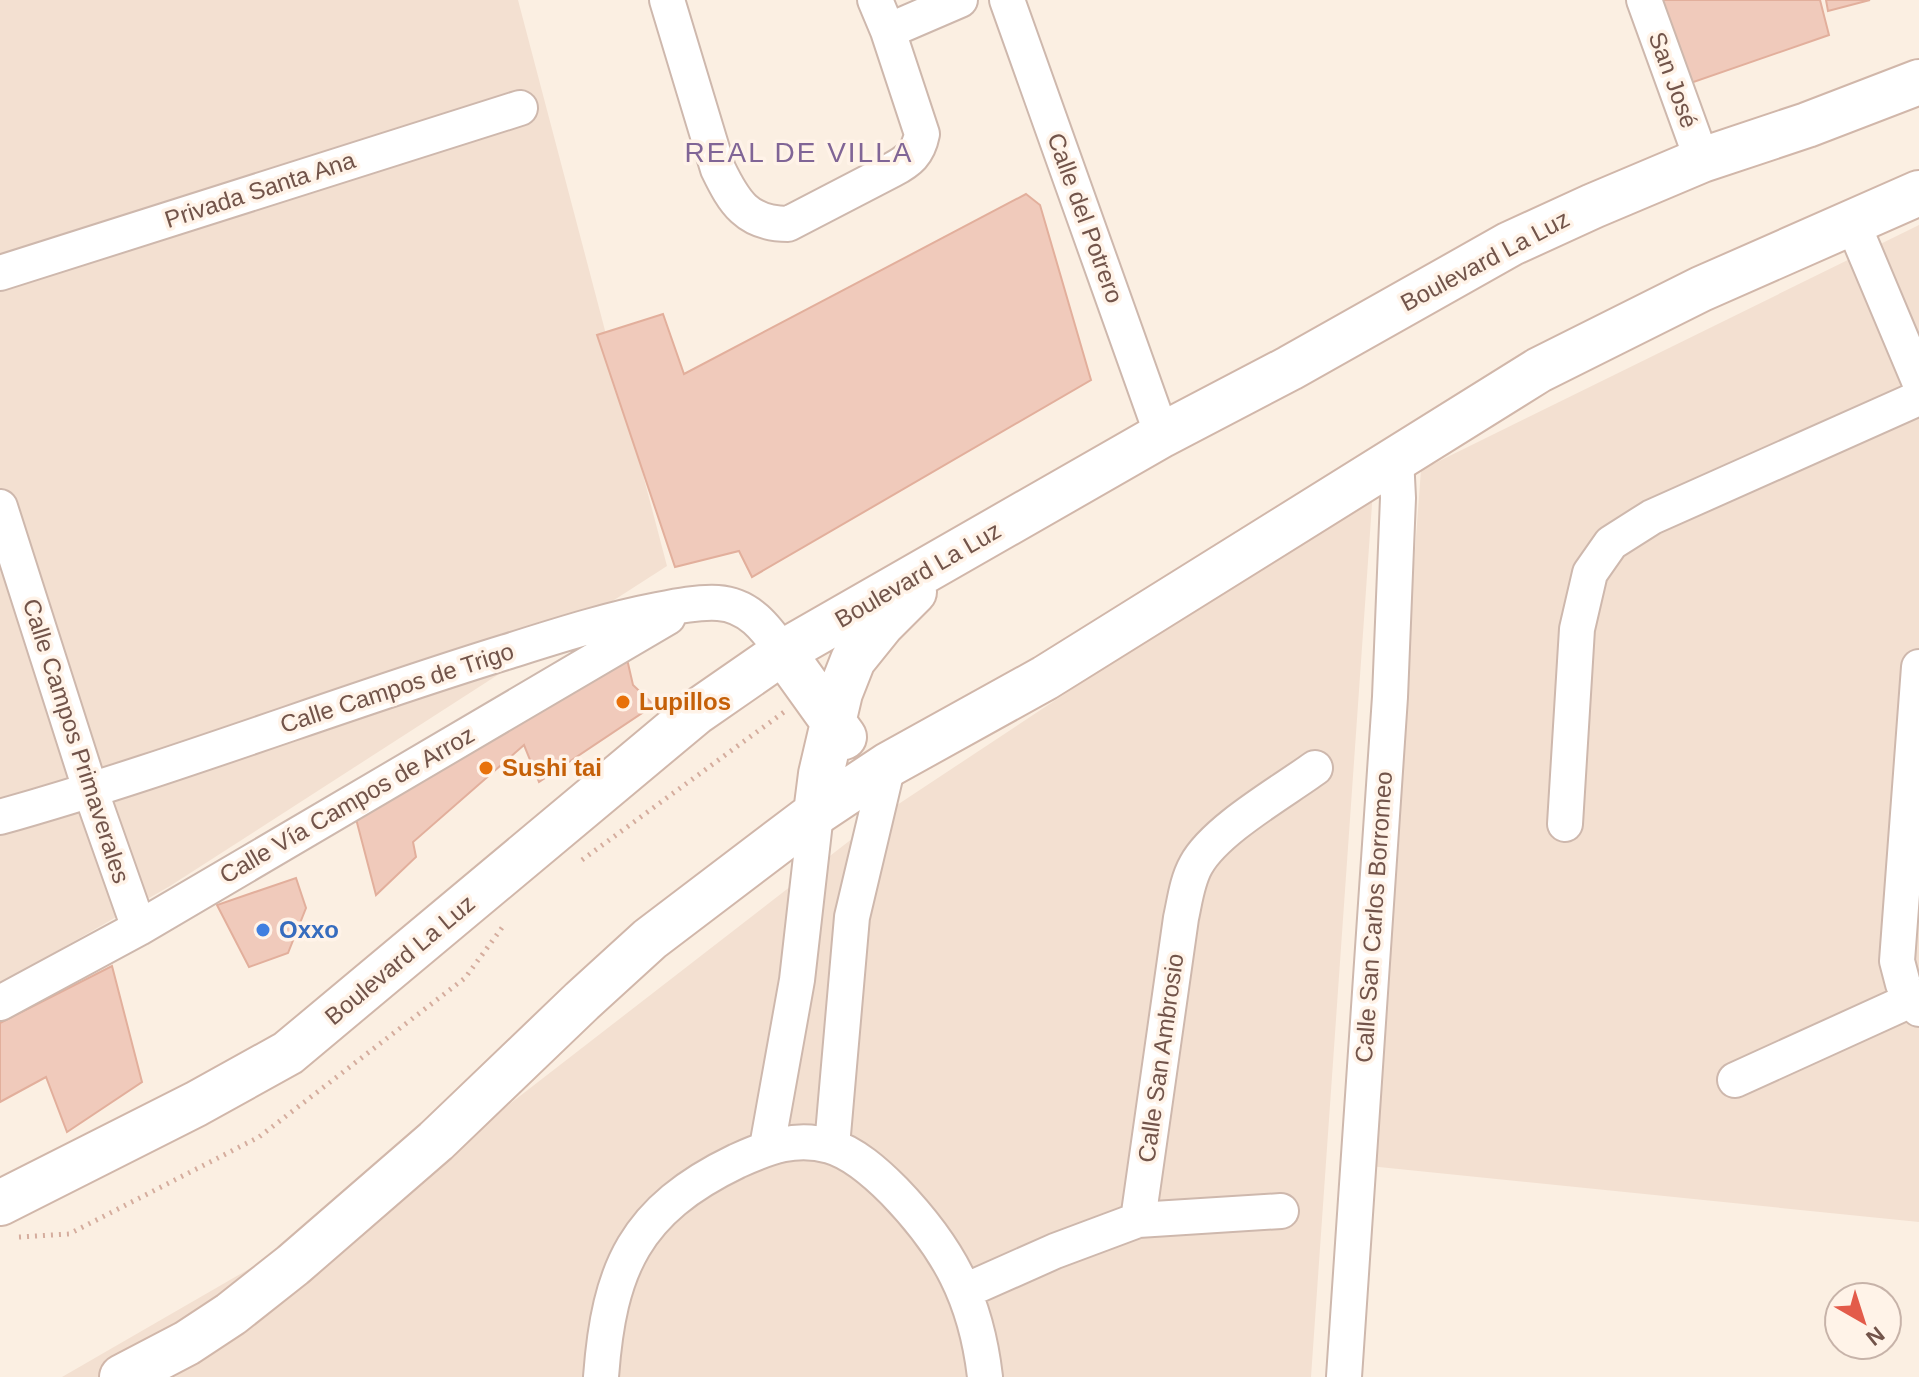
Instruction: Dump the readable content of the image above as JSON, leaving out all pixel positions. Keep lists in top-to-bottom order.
{
  "streets": {
    "main road": ["Boulevard La Luz"],
    "street": [
      "San José",
      "Privada Santa Ana",
      "Calle del Potrero",
      "Calle Campos de Trigo",
      "Calle Campos Primaverales",
      "Calle Vía Campos de Arroz",
      "Calle San Carlos Borromeo",
      "Calle San Ambrosio"
    ]
  },
  "crossings": [
    ["San José", "Boulevard La Luz"],
    ["Calle del Potrero", "Boulevard La Luz"],
    ["Boulevard La Luz", "Calle Campos de Trigo"],
    ["Calle Campos de Trigo", "Calle Campos Primaverales"],
    ["Calle Campos de Trigo", "Calle Vía Campos de Arroz"],
    ["Calle Campos Primaverales", "Calle Vía Campos de Arroz"]
  ],
  "districts": ["REAL DE VILLA"],
  "places": ["Lupillos", "Sushi tai", "Oxxo"],
  "north": "bottom right"
}
